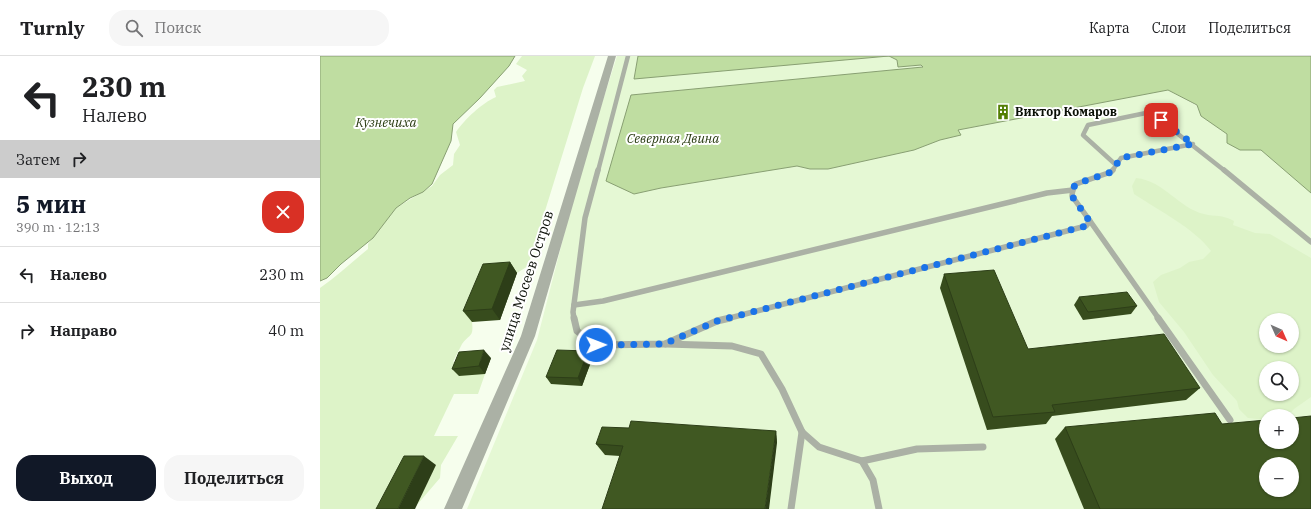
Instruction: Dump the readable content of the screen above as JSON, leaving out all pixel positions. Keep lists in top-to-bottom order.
{
  "streets": {
    "street": ["улица Мосеев Остров"]
  },
  "water": ["Кузнечиха", "Северная Двина"],
  "places": {
    "building": ["Виктор Комаров"]
  },
  "north": "bottom right",
  "page": {
    "header": "Turnly",
    "search": "Поиск",
    "nav": ["Карта", "Слои", "Поделиться"],
    "turn": ["230 m", "Налево"],
    "then": "Затем",
    "heading": ["5 мин", "390 m · 12:13"],
    "list": [
      {
        "name": "Налево",
        "value": "230 m"
      },
      {
        "name": "Направо",
        "value": "40 m"
      }
    ],
    "map_buttons": ["+", "−"],
    "buttons": ["Выход", "Поделиться"]
  }
}
